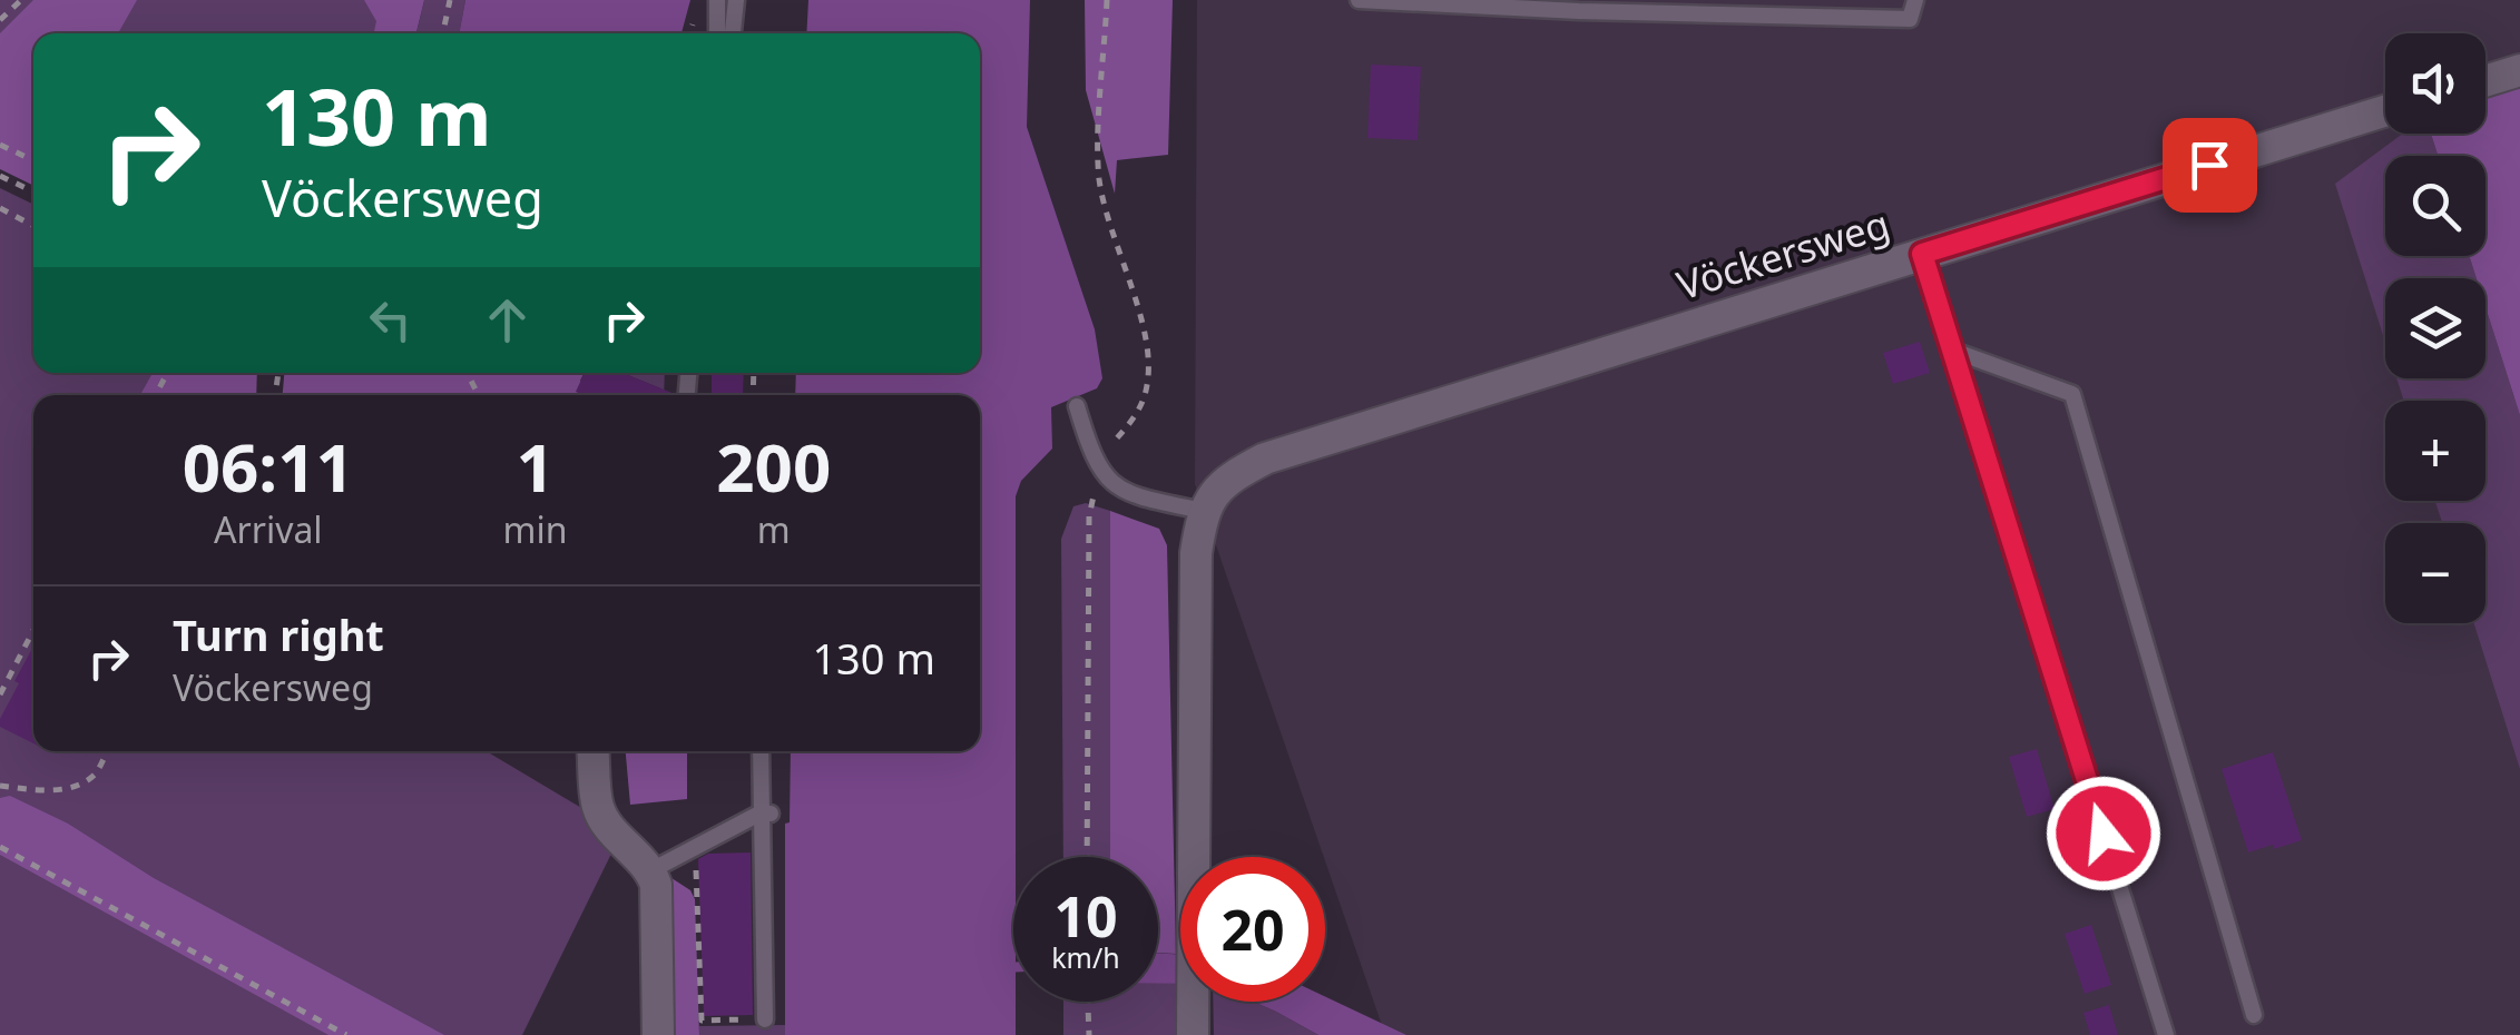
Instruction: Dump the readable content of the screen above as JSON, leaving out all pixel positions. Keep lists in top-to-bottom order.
{
  "streets": {
    "street": ["Vöckersweg"]
  },
  "page": {
    "map_buttons": ["+", "−"],
    "turn": ["130 m", "Vöckersweg"],
    "eta": [
      "06:11",
      "Arrival",
      "1",
      "min",
      "200",
      "m"
    ],
    "list": [
      {
        "name": "Turn right",
        "note": "Vöckersweg",
        "value": "130 m"
      }
    ],
    "speed": "10 km/h",
    "limit": "20"
  }
}
